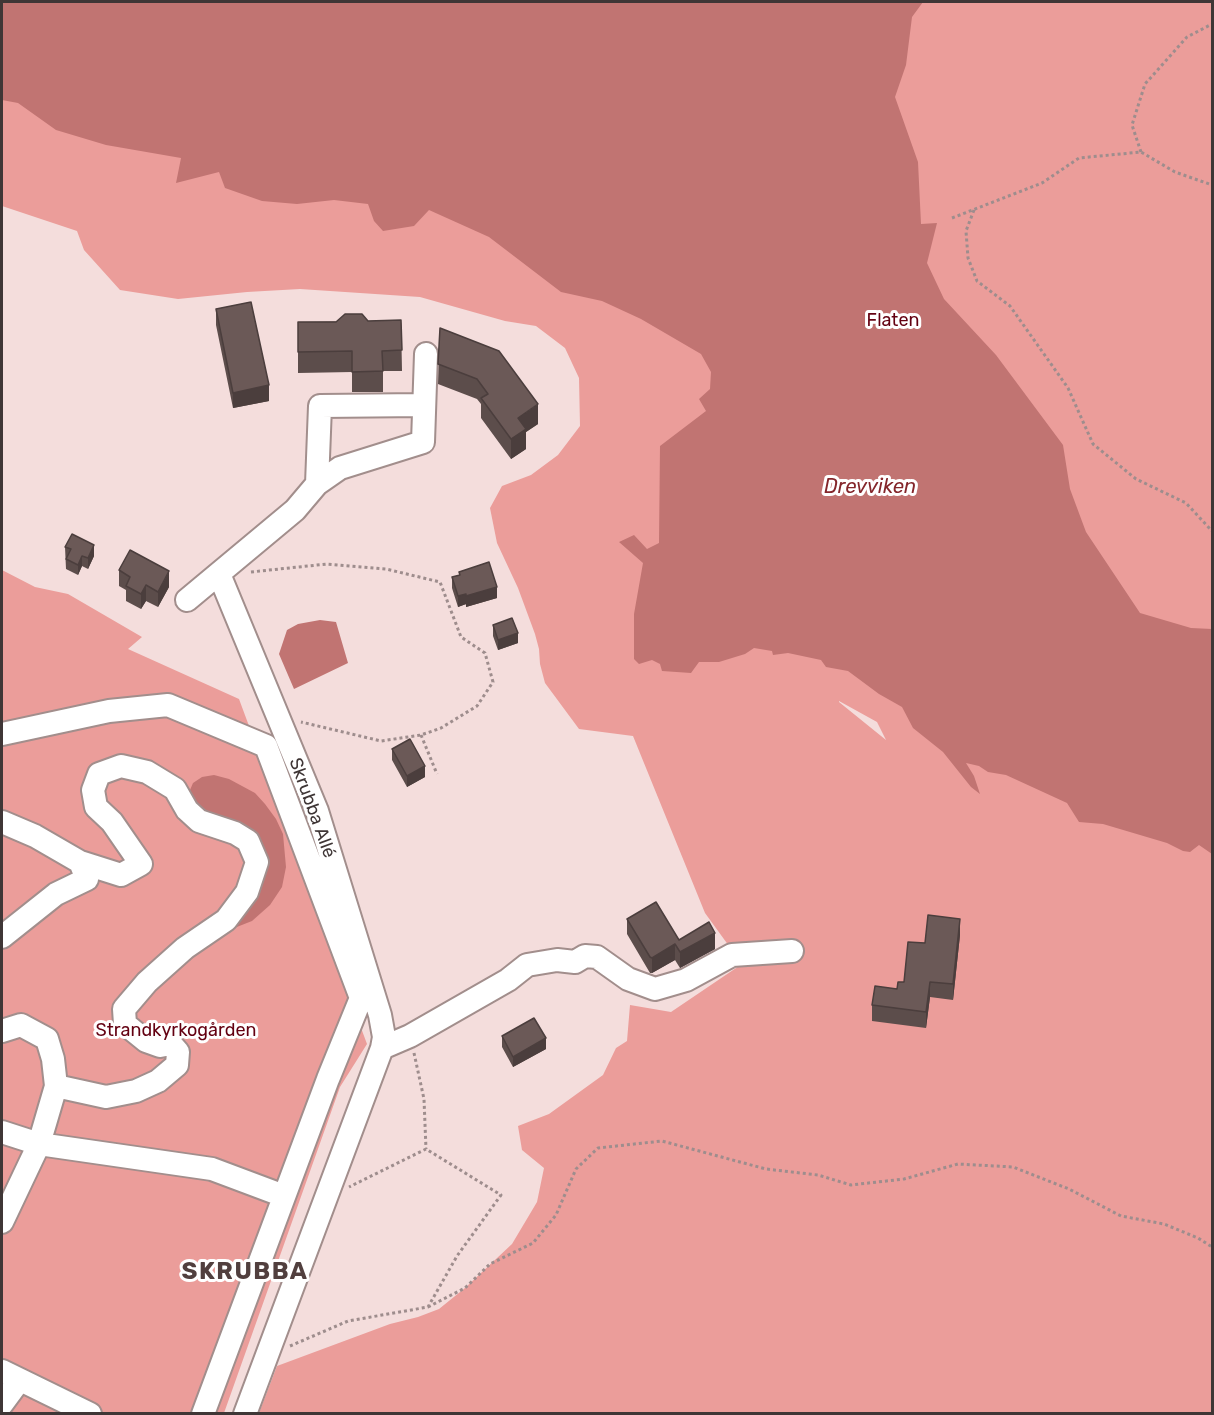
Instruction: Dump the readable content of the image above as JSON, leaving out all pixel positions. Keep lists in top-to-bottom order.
{
  "streets": {
    "street": ["Skrubba Allé"]
  },
  "districts": ["SKRUBBA"],
  "water": ["Drevviken"],
  "parks": ["Flaten", "Strandkyrkogården"]
}
